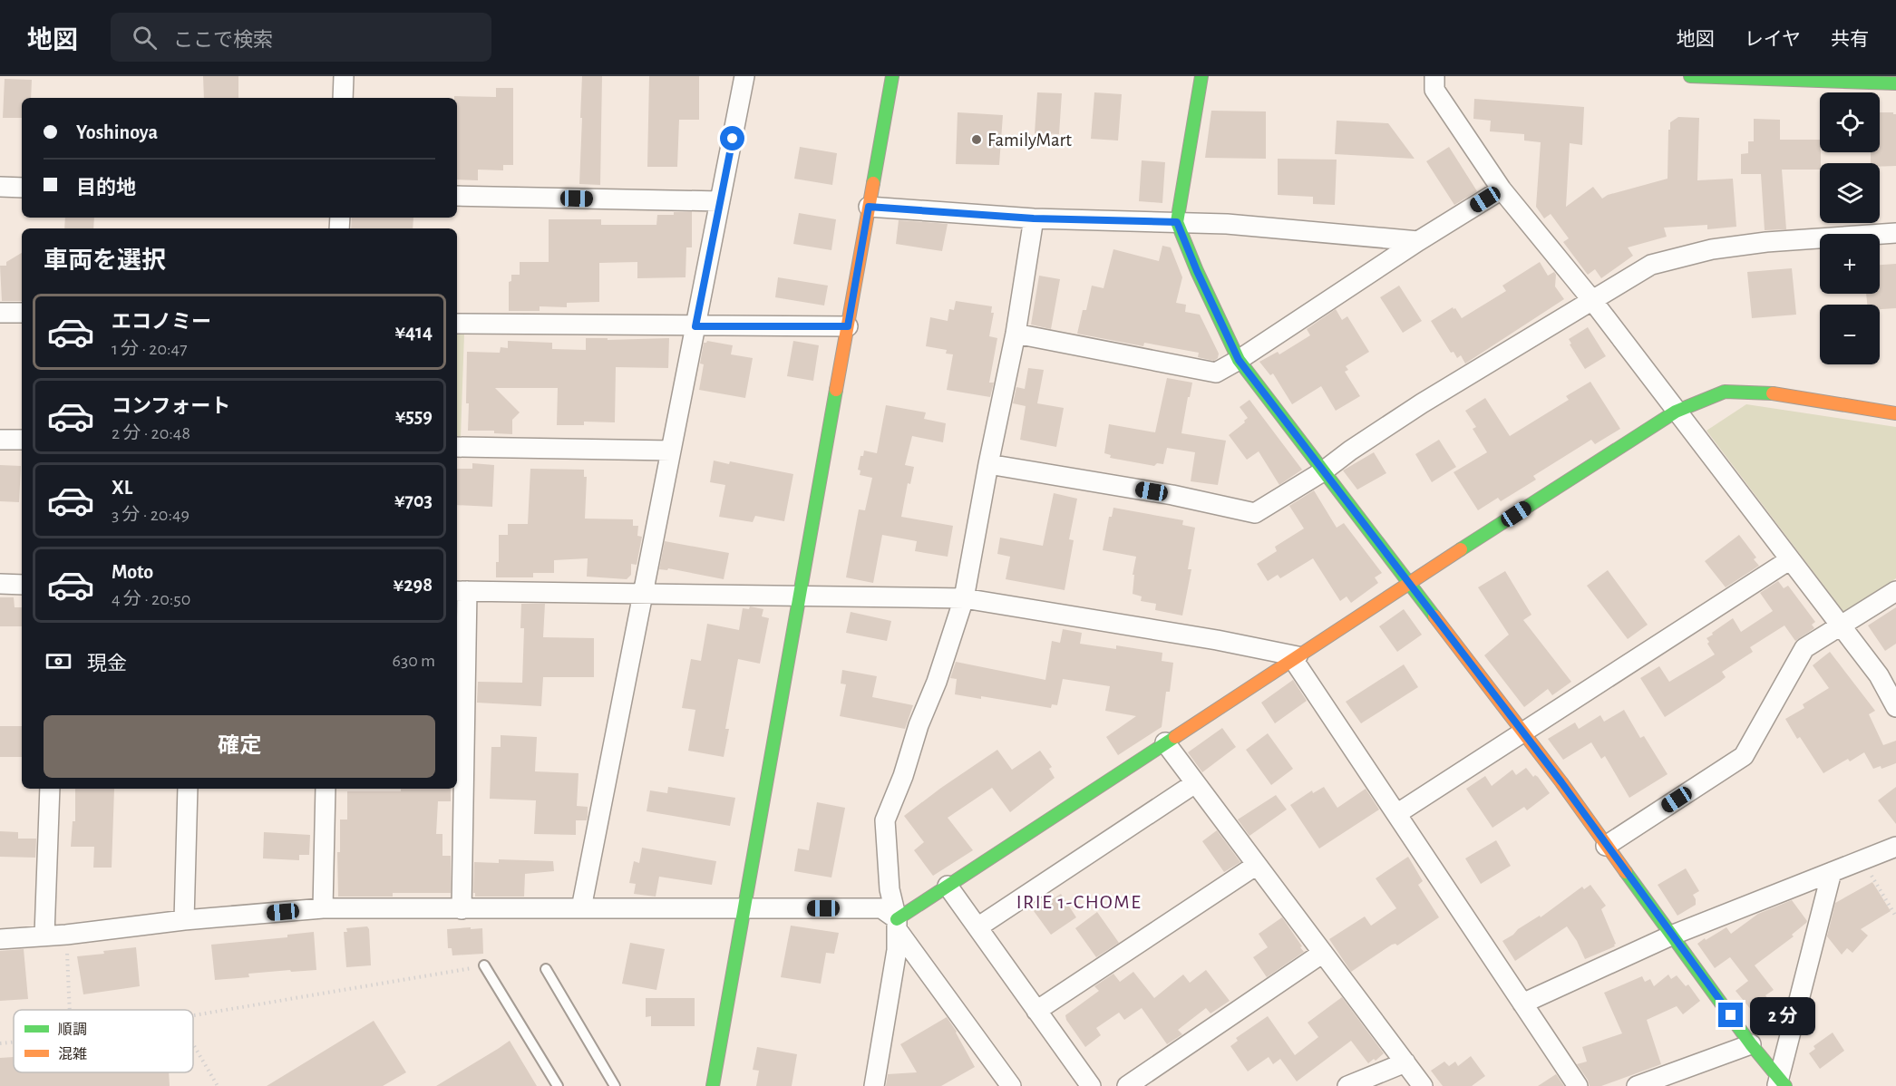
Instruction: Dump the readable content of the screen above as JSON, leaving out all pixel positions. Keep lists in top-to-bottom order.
{
  "districts": ["IRIE 1-CHOME"],
  "places": ["FamilyMart"],
  "legend": ["順調", "混雑"],
  "page": {
    "header": "地図",
    "search": "ここで検索",
    "nav": ["地図", "レイヤ", "共有"],
    "map_buttons": ["+", "−"],
    "banner": ["Yoshinoya", "目的地"],
    "heading": "車両を選択",
    "list": [
      {
        "name": "エコノミー",
        "note": "1 分 · 20:47",
        "value": "¥414"
      },
      {
        "name": "コンフォート",
        "note": "2 分 · 20:48",
        "value": "¥559"
      },
      {
        "name": "XL",
        "note": "3 分 · 20:49",
        "value": "¥703"
      },
      {
        "name": "Moto",
        "note": "4 分 · 20:50",
        "value": "¥298"
      }
    ],
    "pay": ["現金", "630 m"],
    "buttons": "確定",
    "bubble": "2 分"
  }
}
